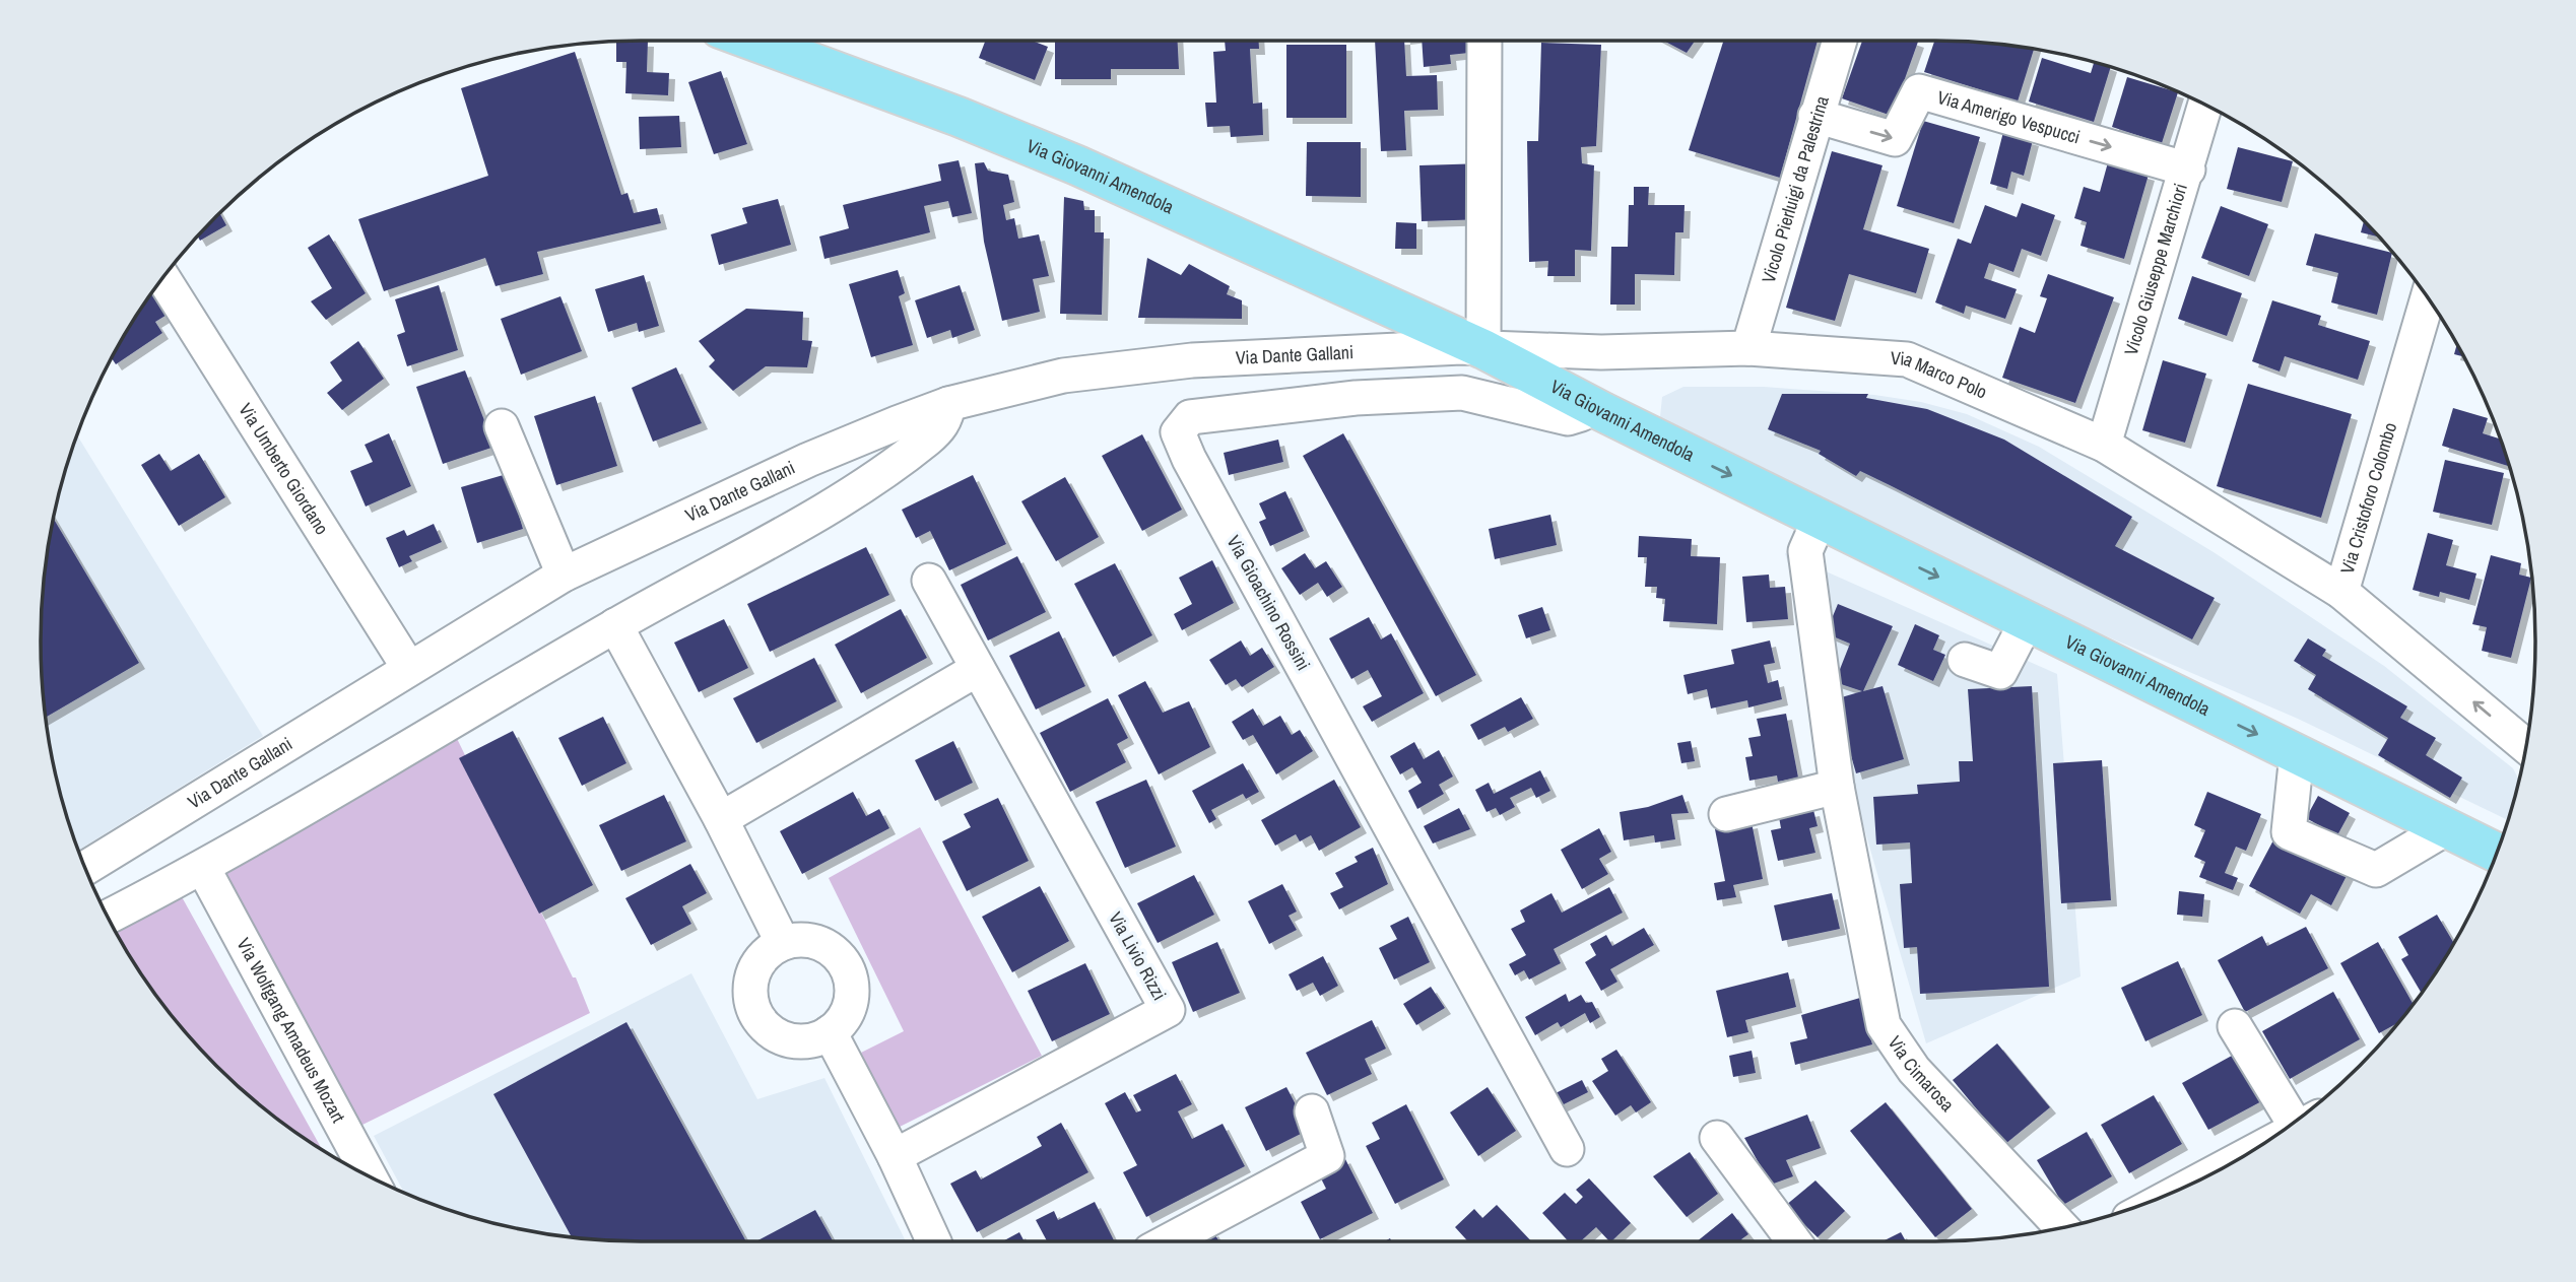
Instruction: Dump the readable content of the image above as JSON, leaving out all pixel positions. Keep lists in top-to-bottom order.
{
  "streets": {
    "main road": ["Via Giovanni Amendola"],
    "street": [
      "Via Amerigo Vespucci",
      "Vicolo Pierluigi da Palestrina",
      "Vicolo Giuseppe Marchiori",
      "Via Dante Gallani",
      "Via Marco Polo",
      "Via Umberto Giordano",
      "Via Cristoforo Colombo",
      "Via Gioachino Rossini",
      "Via Livio Rizzi",
      "Via Wolfgang Amadeus Mozart",
      "Via Cimarosa"
    ]
  },
  "crossings": [
    ["Via Amerigo Vespucci", "Vicolo Pierluigi da Palestrina"],
    ["Via Amerigo Vespucci", "Vicolo Giuseppe Marchiori"],
    ["Via Giovanni Amendola", "Via Dante Gallani"],
    ["Via Giovanni Amendola", "Via Marco Polo"],
    ["Via Giovanni Amendola", "Via Gioachino Rossini"],
    ["Via Giovanni Amendola", "Via Cimarosa"],
    ["Vicolo Pierluigi da Palestrina", "Via Marco Polo"],
    ["Vicolo Giuseppe Marchiori", "Via Marco Polo"],
    ["Via Dante Gallani", "Via Marco Polo"],
    ["Via Dante Gallani", "Via Umberto Giordano"],
    ["Via Marco Polo", "Via Cristoforo Colombo"]
  ],
  "one_way": ["Via Amerigo Vespucci", "Via Giovanni Amendola", "Via Cristoforo Colombo"]
}
